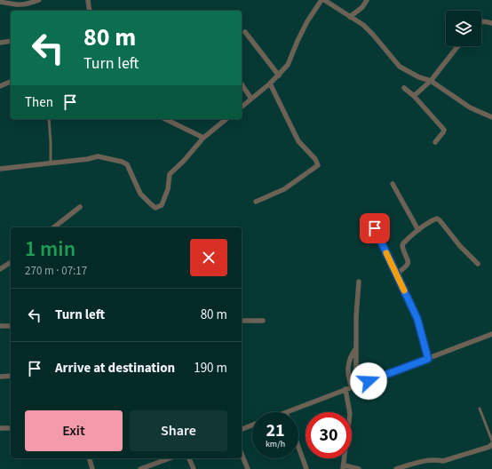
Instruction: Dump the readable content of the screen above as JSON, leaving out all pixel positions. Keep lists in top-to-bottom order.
{
  "page": {
    "turn": ["80 m", "Turn left"],
    "then": "Then",
    "heading": ["1 min", "270 m · 07:17"],
    "list": [
      {
        "name": "Turn left",
        "value": "80 m"
      },
      {
        "name": "Arrive at destination",
        "value": "190 m"
      }
    ],
    "buttons": ["Exit", "Share"],
    "speed": "21 km/h",
    "limit": "30"
  }
}
